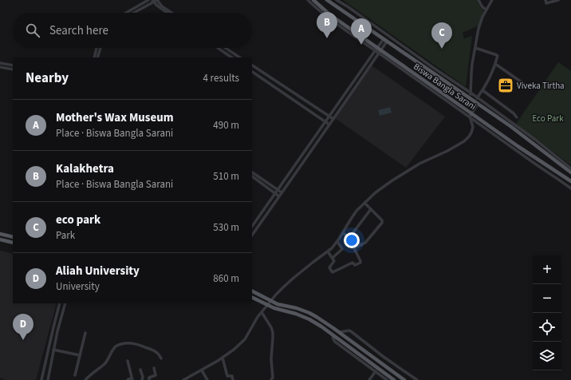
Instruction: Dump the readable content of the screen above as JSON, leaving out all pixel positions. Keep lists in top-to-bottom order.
{
  "streets": {
    "main road": ["Biswa Bangla Sarani"]
  },
  "parks": ["Eco Park"],
  "places": {
    "office": ["Viveka Tirtha"]
  },
  "page": {
    "pins": [
      "B",
      "A",
      "C",
      "D"
    ],
    "search": "Search here",
    "heading": ["Nearby", "4 results"],
    "list": [
      {
        "mark": "A",
        "name": "Mother's Wax Museum",
        "note": "Place · Biswa Bangla Sarani",
        "value": "490 m"
      },
      {
        "mark": "B",
        "name": "Kalakhetra",
        "note": "Place · Biswa Bangla Sarani",
        "value": "510 m"
      },
      {
        "mark": "C",
        "name": "eco park",
        "note": "Park",
        "value": "530 m"
      },
      {
        "mark": "D",
        "name": "Aliah University",
        "note": "University",
        "value": "860 m"
      }
    ],
    "map_buttons": ["+", "−"]
  }
}
